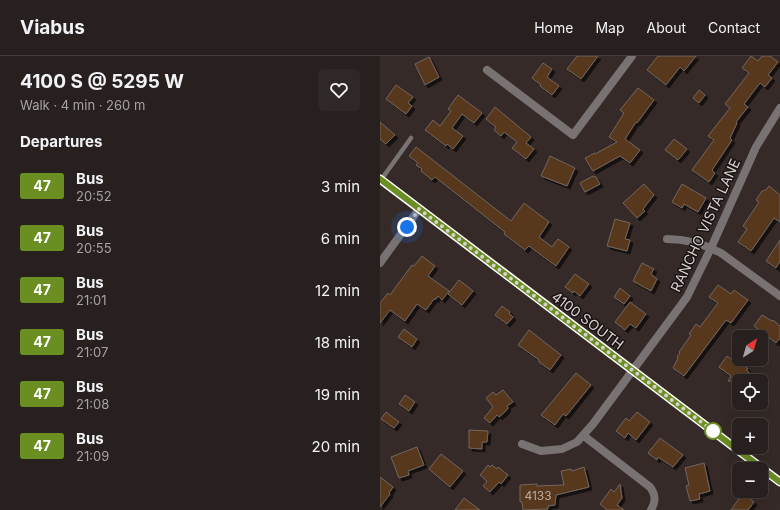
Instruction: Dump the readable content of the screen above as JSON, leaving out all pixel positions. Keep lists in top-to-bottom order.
{
  "streets": {
    "main road": ["4100 SOUTH"],
    "street": ["RANCHO VISTA LANE"]
  },
  "crossings": [
    ["RANCHO VISTA LANE", "4100 SOUTH"]
  ],
  "lines": ["bus line 47"],
  "house_numbers": ["4133"],
  "north": "top right",
  "page": {
    "header": "Viabus",
    "nav": [
      "Home",
      "Map",
      "About",
      "Contact"
    ],
    "heading": [
      ["4100 S @ 5295 W", "Walk · 4 min · 260 m"],
      "Departures"
    ],
    "list": [
      {
        "mark": "47",
        "name": "Bus",
        "note": "20:52",
        "value": "3 min"
      },
      {
        "mark": "47",
        "name": "Bus",
        "note": "20:55",
        "value": "6 min"
      },
      {
        "mark": "47",
        "name": "Bus",
        "note": "21:01",
        "value": "12 min"
      },
      {
        "mark": "47",
        "name": "Bus",
        "note": "21:07",
        "value": "18 min"
      },
      {
        "mark": "47",
        "name": "Bus",
        "note": "21:08",
        "value": "19 min"
      },
      {
        "mark": "47",
        "name": "Bus",
        "note": "21:09",
        "value": "20 min"
      }
    ],
    "map_buttons": ["+", "−"]
  }
}
